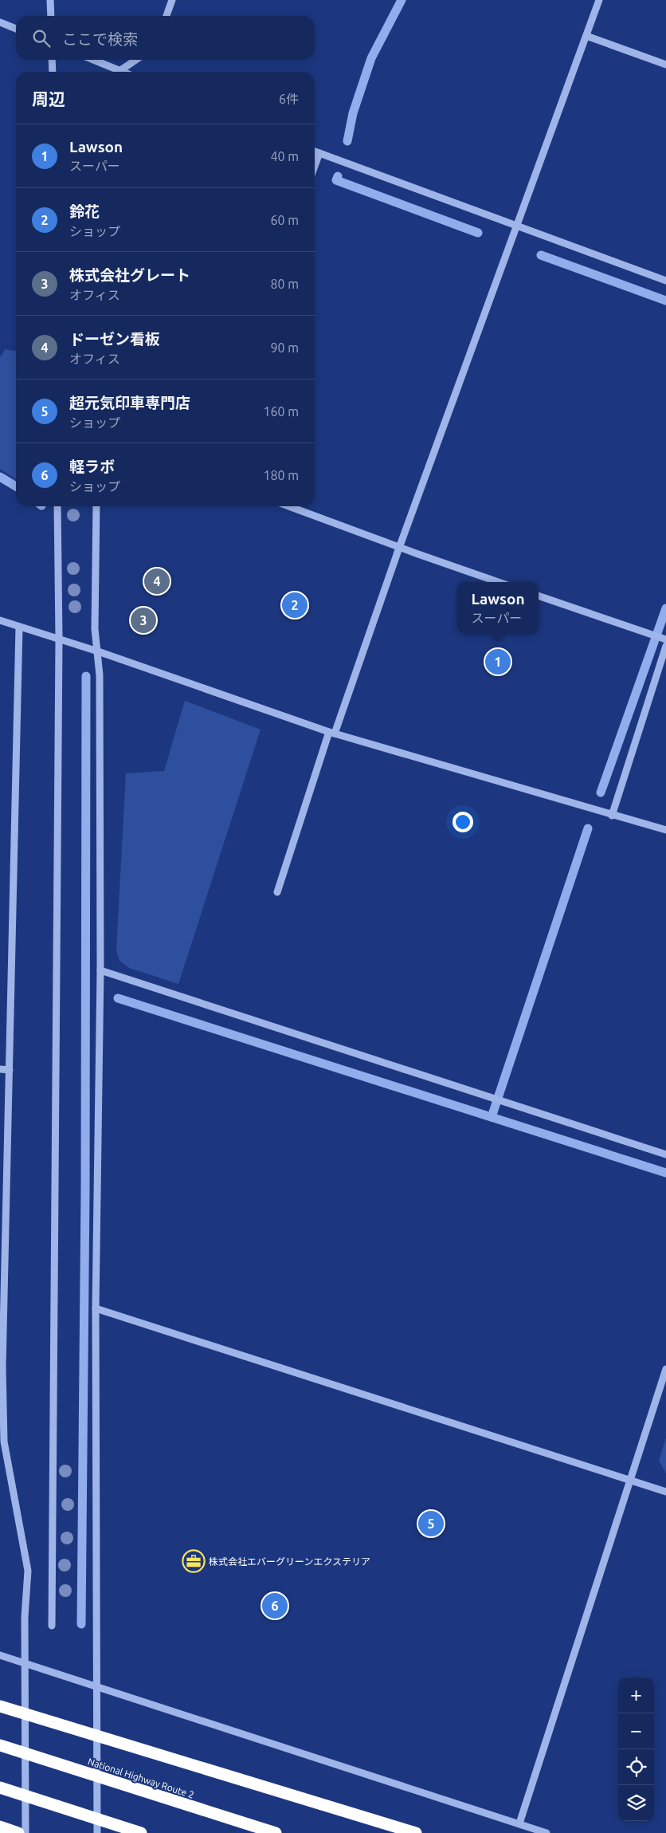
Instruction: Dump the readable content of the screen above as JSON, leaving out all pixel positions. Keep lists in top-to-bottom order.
{
  "streets": {
    "highway": ["National Highway Route 2"]
  },
  "places": {
    "office": ["株式会社エバーグリーンエクステリア"]
  },
  "page": {
    "search": "ここで検索",
    "heading": ["周辺", "6件"],
    "list": [
      {
        "mark": "1",
        "name": "Lawson",
        "note": "スーパー",
        "value": "40 m"
      },
      {
        "mark": "2",
        "name": "鈴花",
        "note": "ショップ",
        "value": "60 m"
      },
      {
        "mark": "3",
        "name": "株式会社グレート",
        "note": "オフィス",
        "value": "80 m"
      },
      {
        "mark": "4",
        "name": "ドーゼン看板",
        "note": "オフィス",
        "value": "90 m"
      },
      {
        "mark": "5",
        "name": "超元気印車専門店",
        "note": "ショップ",
        "value": "160 m"
      },
      {
        "mark": "6",
        "name": "軽ラボ",
        "note": "ショップ",
        "value": "180 m"
      }
    ],
    "pins": [
      "4",
      "2",
      "3",
      "1",
      "5",
      "6"
    ],
    "popup": ["Lawson", "スーパー"],
    "map_buttons": ["+", "−"]
  }
}
